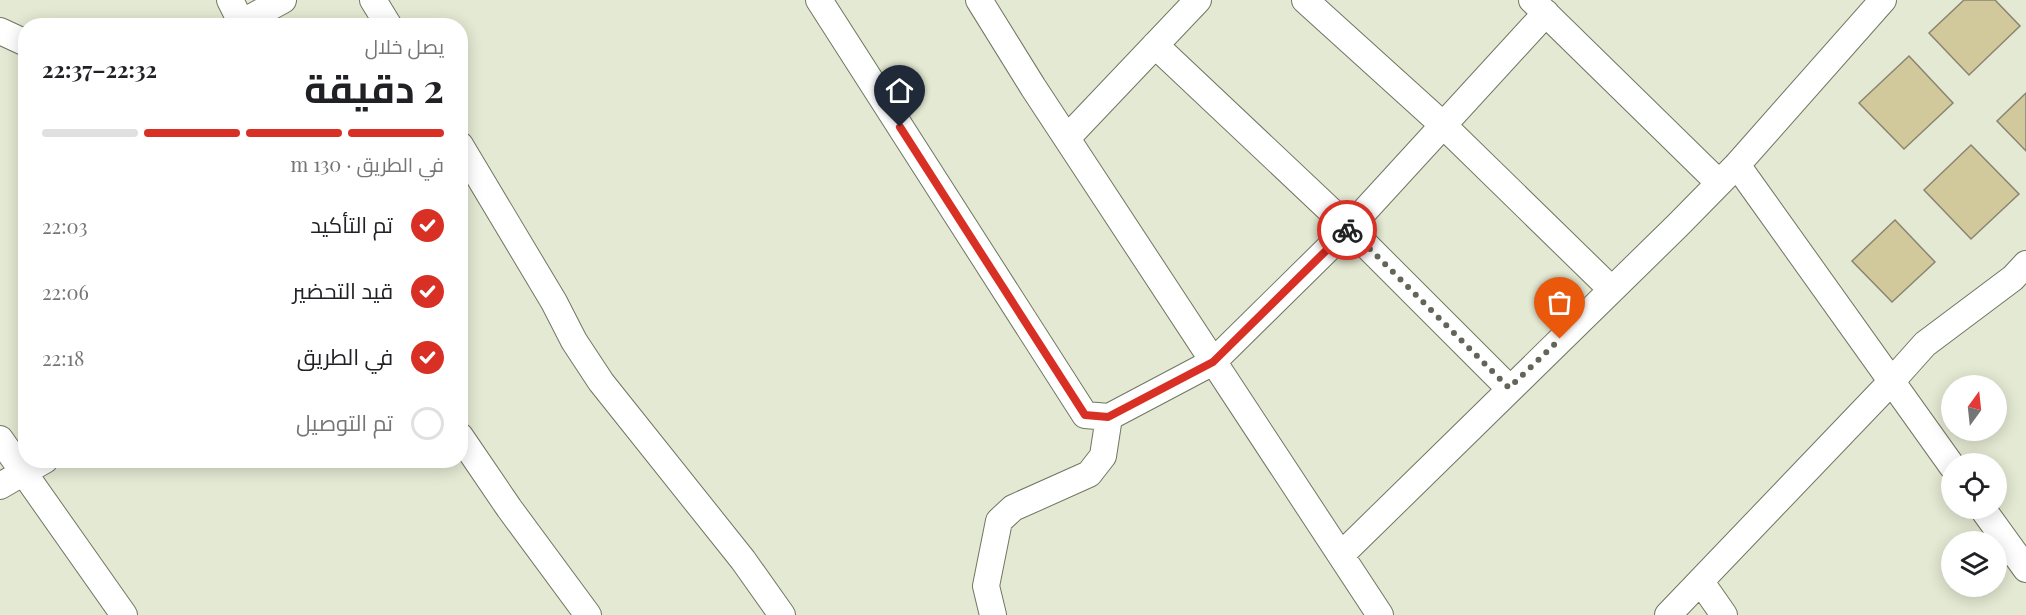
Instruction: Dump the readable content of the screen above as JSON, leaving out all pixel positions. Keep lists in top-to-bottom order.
{
  "north": "top",
  "page": {
    "heading": ["2 دقيقة", "يصل خلال", "22:32–22:37"],
    "bar": "في الطريق · 130 m",
    "list": [
      ["تم التأكيد", "22:03"],
      ["قيد التحضير", "22:06"],
      ["في الطريق", "22:18"],
      "تم التوصيل"
    ]
  }
}
